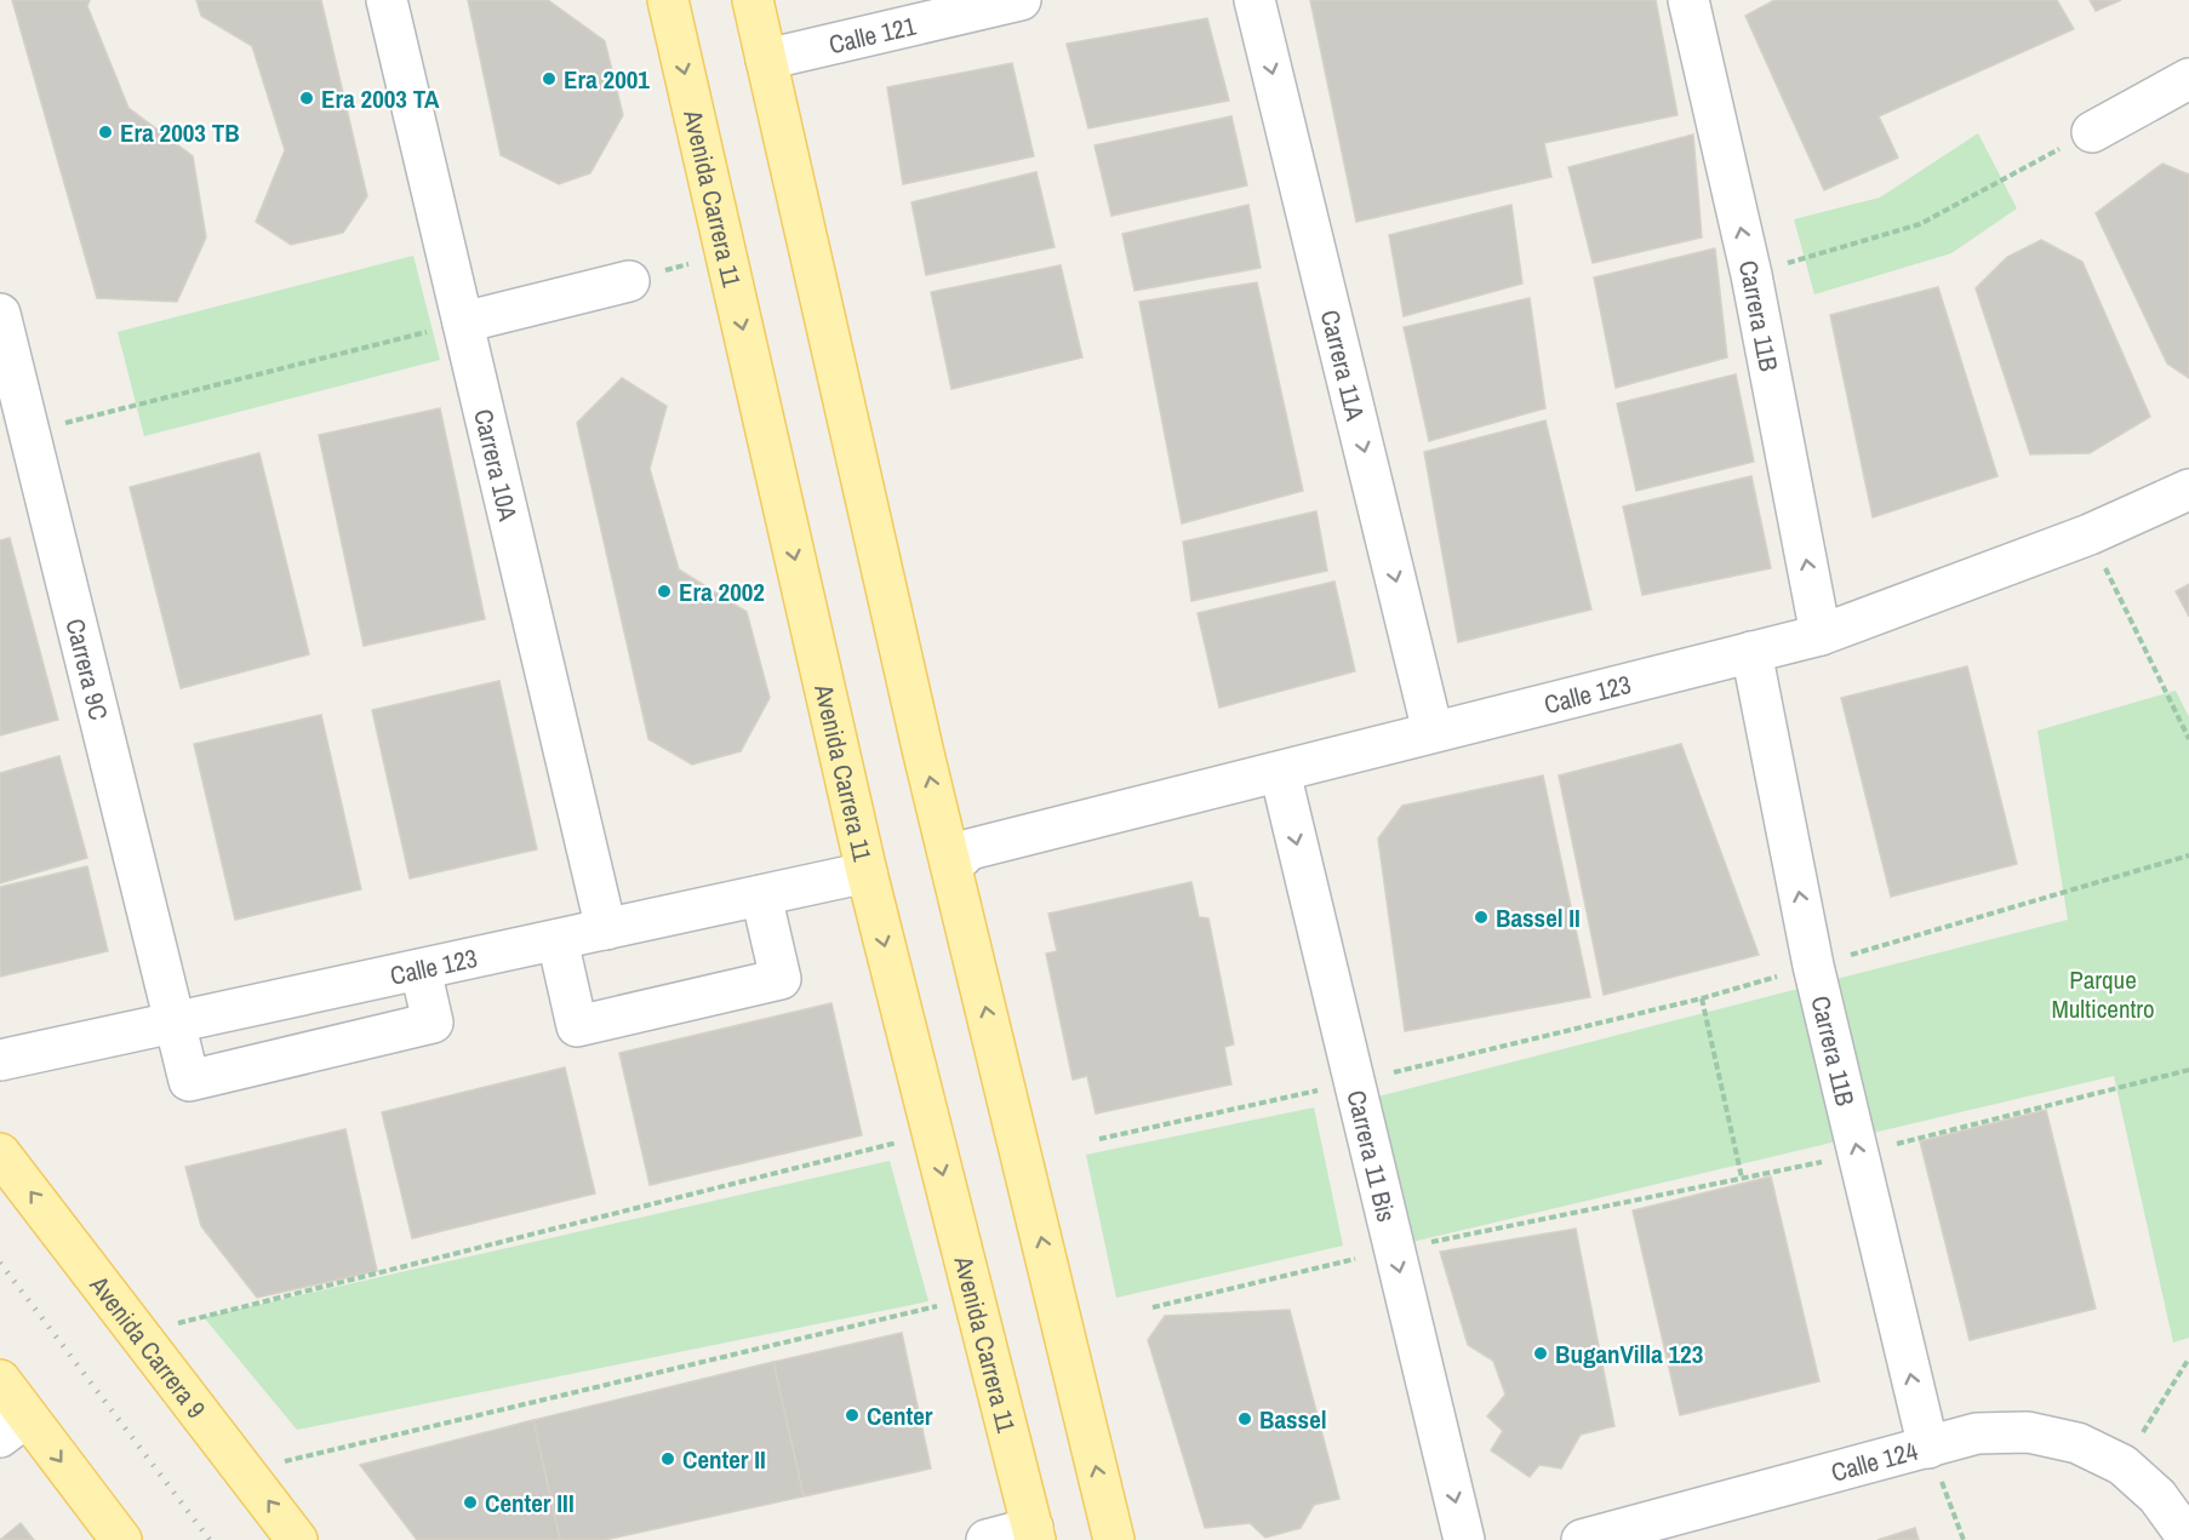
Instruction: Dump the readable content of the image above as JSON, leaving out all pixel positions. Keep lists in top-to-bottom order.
{
  "streets": {
    "main road": ["Avenida Carrera 11", "Avenida Carrera 9"],
    "street": [
      "Calle 121",
      "Carrera 11B",
      "Carrera 11A",
      "Carrera 10A",
      "Carrera 9C",
      "Calle 123",
      "Carrera 11 Bis",
      "Calle 124"
    ]
  },
  "crossings": [
    ["Avenida Carrera 11", "Calle 123"],
    ["Carrera 11B", "Calle 123"],
    ["Carrera 11B", "Calle 124"],
    ["Carrera 11A", "Calle 123"],
    ["Carrera 10A", "Calle 123"],
    ["Carrera 9C", "Calle 123"],
    ["Calle 123", "Carrera 11 Bis"]
  ],
  "one_way": [
    "Carrera 11B",
    "Carrera 11A",
    "Carrera 11 Bis",
    "Avenida Carrera 9"
  ],
  "parks": ["Parque Multicentro"],
  "places": [
    "Era 2001",
    "Era 2003 TA",
    "Era 2003 TB",
    "Era 2002",
    "Bassel II",
    "BuganVilla 123",
    "Center",
    "Bassel",
    "Center II",
    "Center III"
  ]
}
